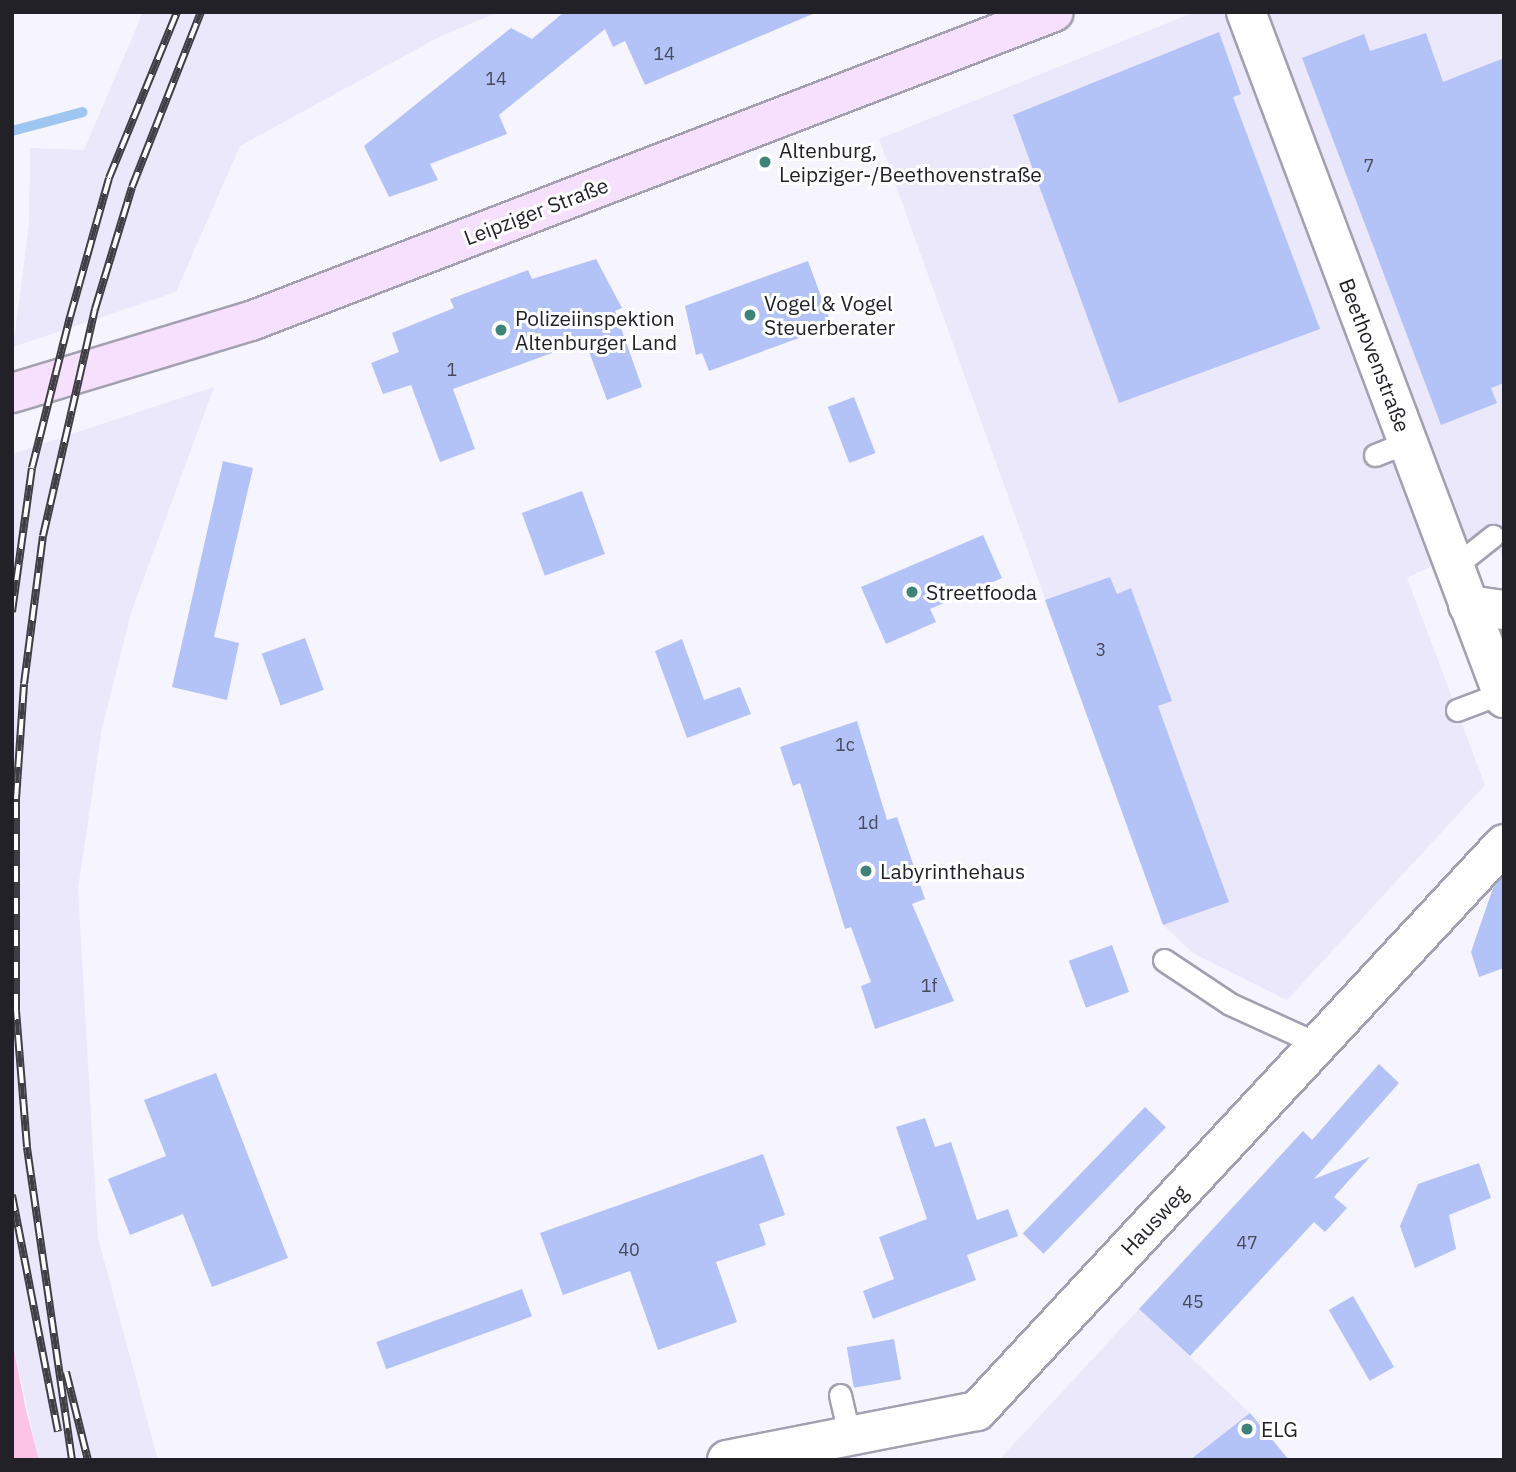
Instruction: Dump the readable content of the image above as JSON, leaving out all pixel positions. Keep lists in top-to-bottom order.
{
  "streets": {
    "street": ["Leipziger Straße", "Beethovenstraße", "Hausweg"]
  },
  "places": [
    "Altenburg, Leipziger-/Beethovenstraße",
    "Vogel & Vogel Steuerberater",
    "Polizeiinspektion Altenburger Land",
    "Streetfooda",
    "Labyrinthehaus",
    "ELG"
  ],
  "house_numbers": [
    "14",
    "14",
    "7",
    "1",
    "3",
    "1c",
    "1d",
    "1f",
    "47",
    "40",
    "45"
  ]
}
